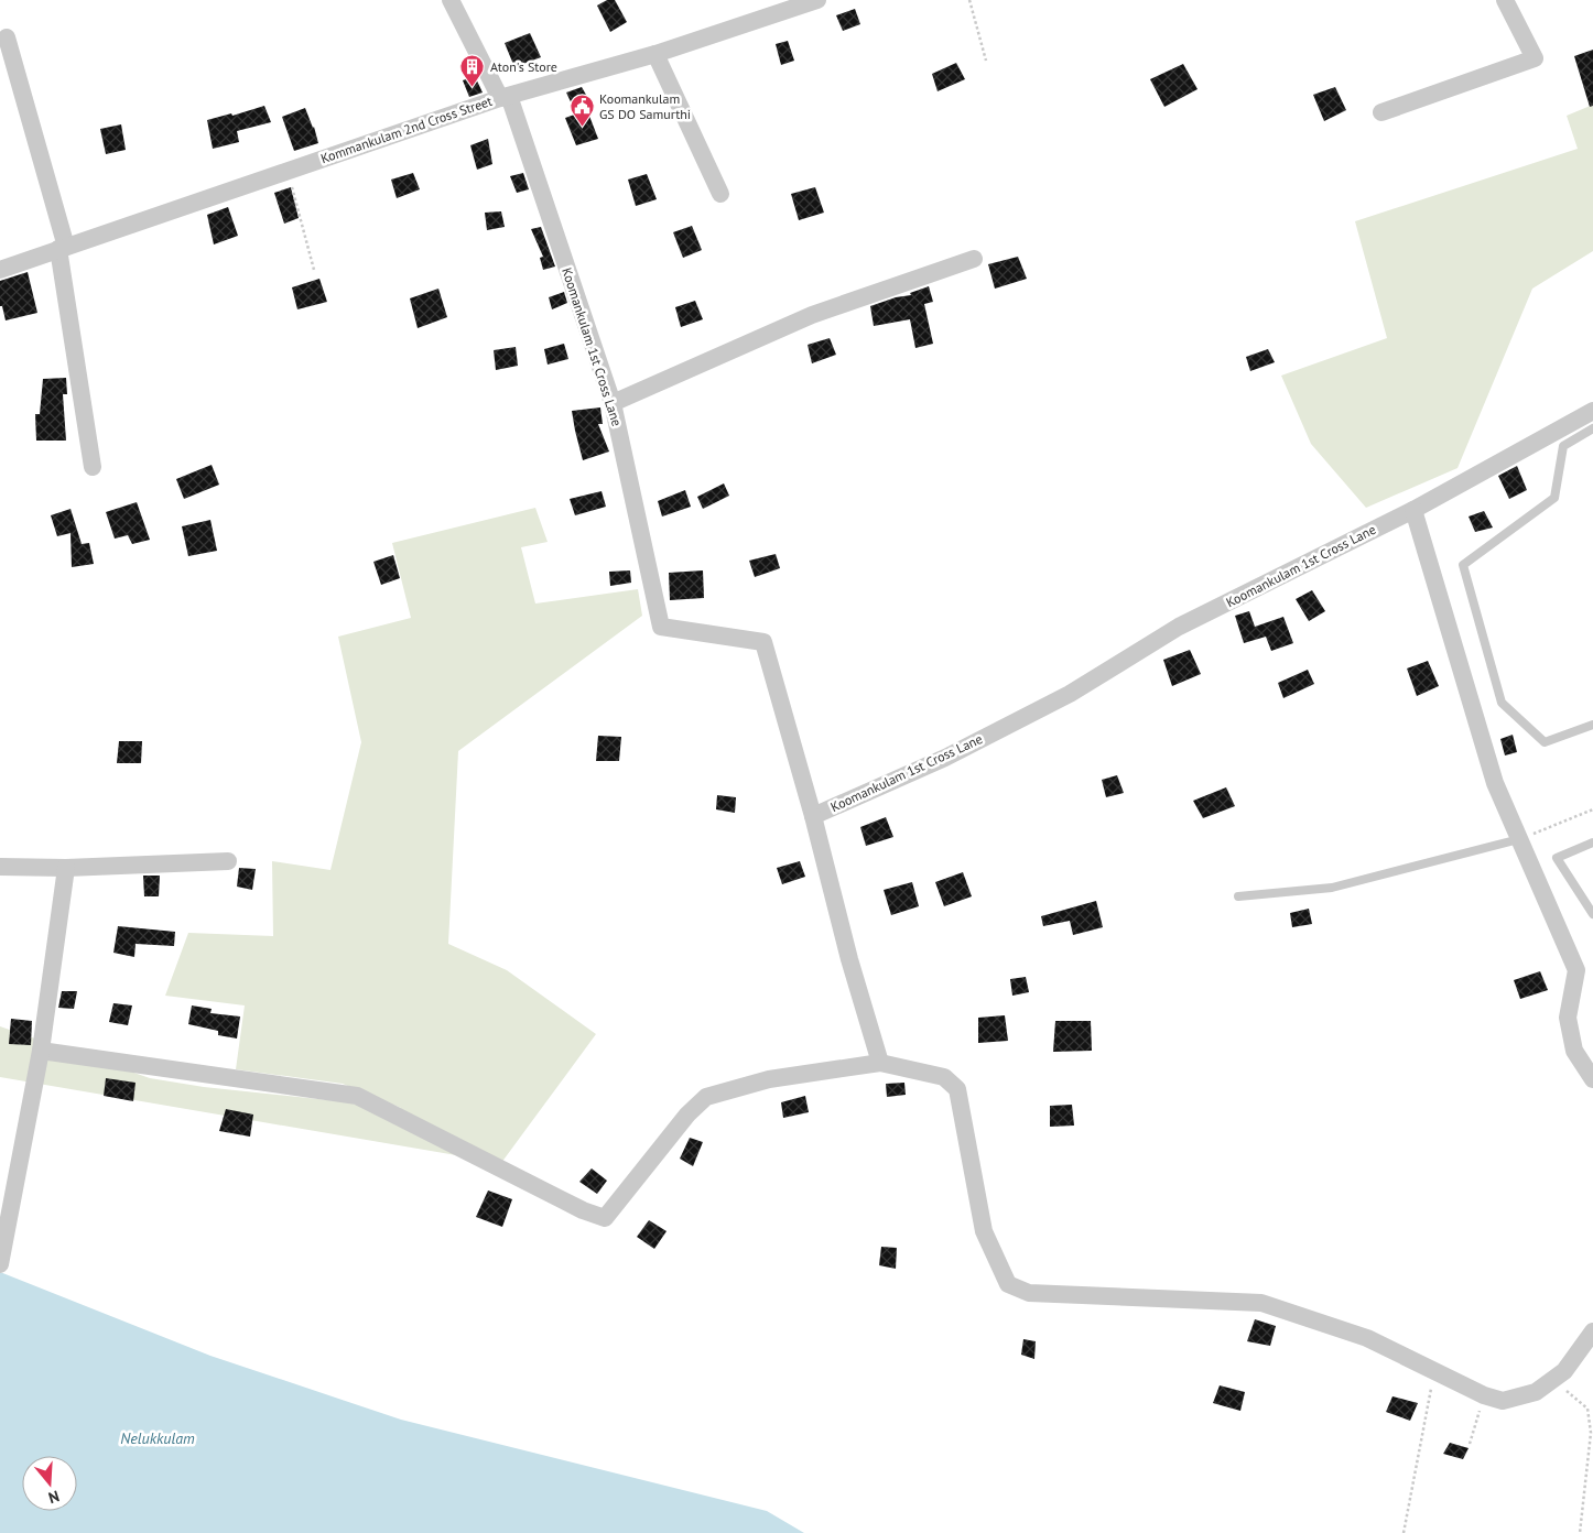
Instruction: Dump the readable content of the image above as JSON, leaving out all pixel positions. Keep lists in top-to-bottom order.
{
  "streets": {
    "street": ["Kommankulam 2nd Cross Street", "Koomankulam 1st Cross Lane"]
  },
  "crossings": [
    ["Kommankulam 2nd Cross Street", "Koomankulam 1st Cross Lane"]
  ],
  "water": ["Nelukkulam"],
  "places": {
    "building": ["Aton's Store"],
    "public building": ["Koomankulam GS DO Samurthi"]
  },
  "north": "bottom"
}
